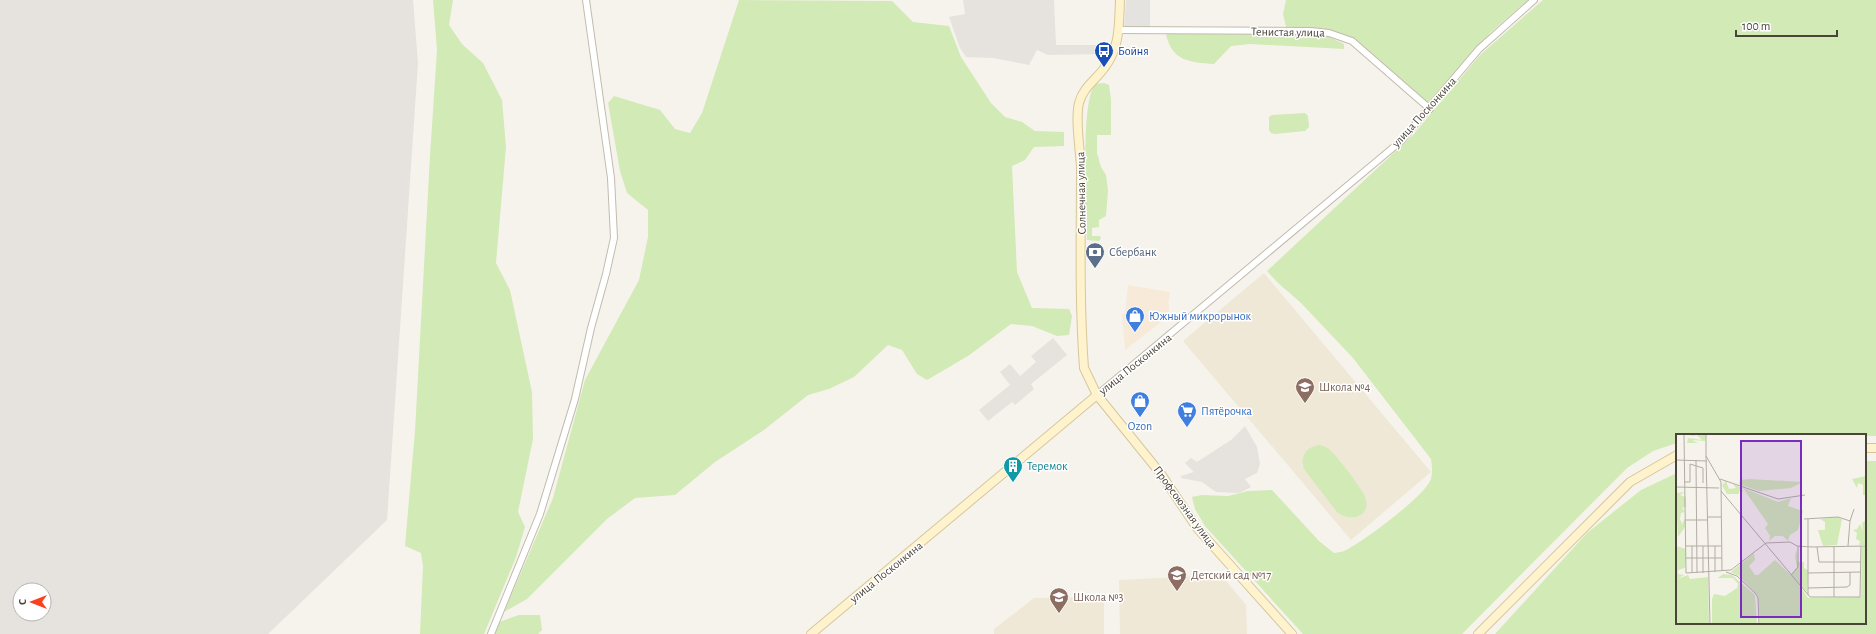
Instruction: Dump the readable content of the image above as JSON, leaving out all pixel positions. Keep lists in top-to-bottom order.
{
  "streets": {
    "street": [
      "Тенистая улица",
      "улица Посконкина",
      "Солнечная улица",
      "Профсоюзная улица"
    ]
  },
  "crossings": [
    ["Тенистая улица", "улица Посконкина"],
    ["Тенистая улица", "Солнечная улица"],
    ["улица Посконкина", "Солнечная улица"],
    ["улица Посконкина", "Профсоюзная улица"],
    ["Солнечная улица", "Профсоюзная улица"]
  ],
  "places": {
    "bus stop": ["Бойня"],
    "bank": ["Сбербанк"],
    "shop": ["Южный микрорынок", "Ozon"],
    "school or university": ["Школа №4", "Детский сад №17", "Школа №3"],
    "supermarket": ["Пятёрочка"],
    "building": ["Теремок"]
  },
  "scale_bar": "100 m",
  "north": "left"
}
